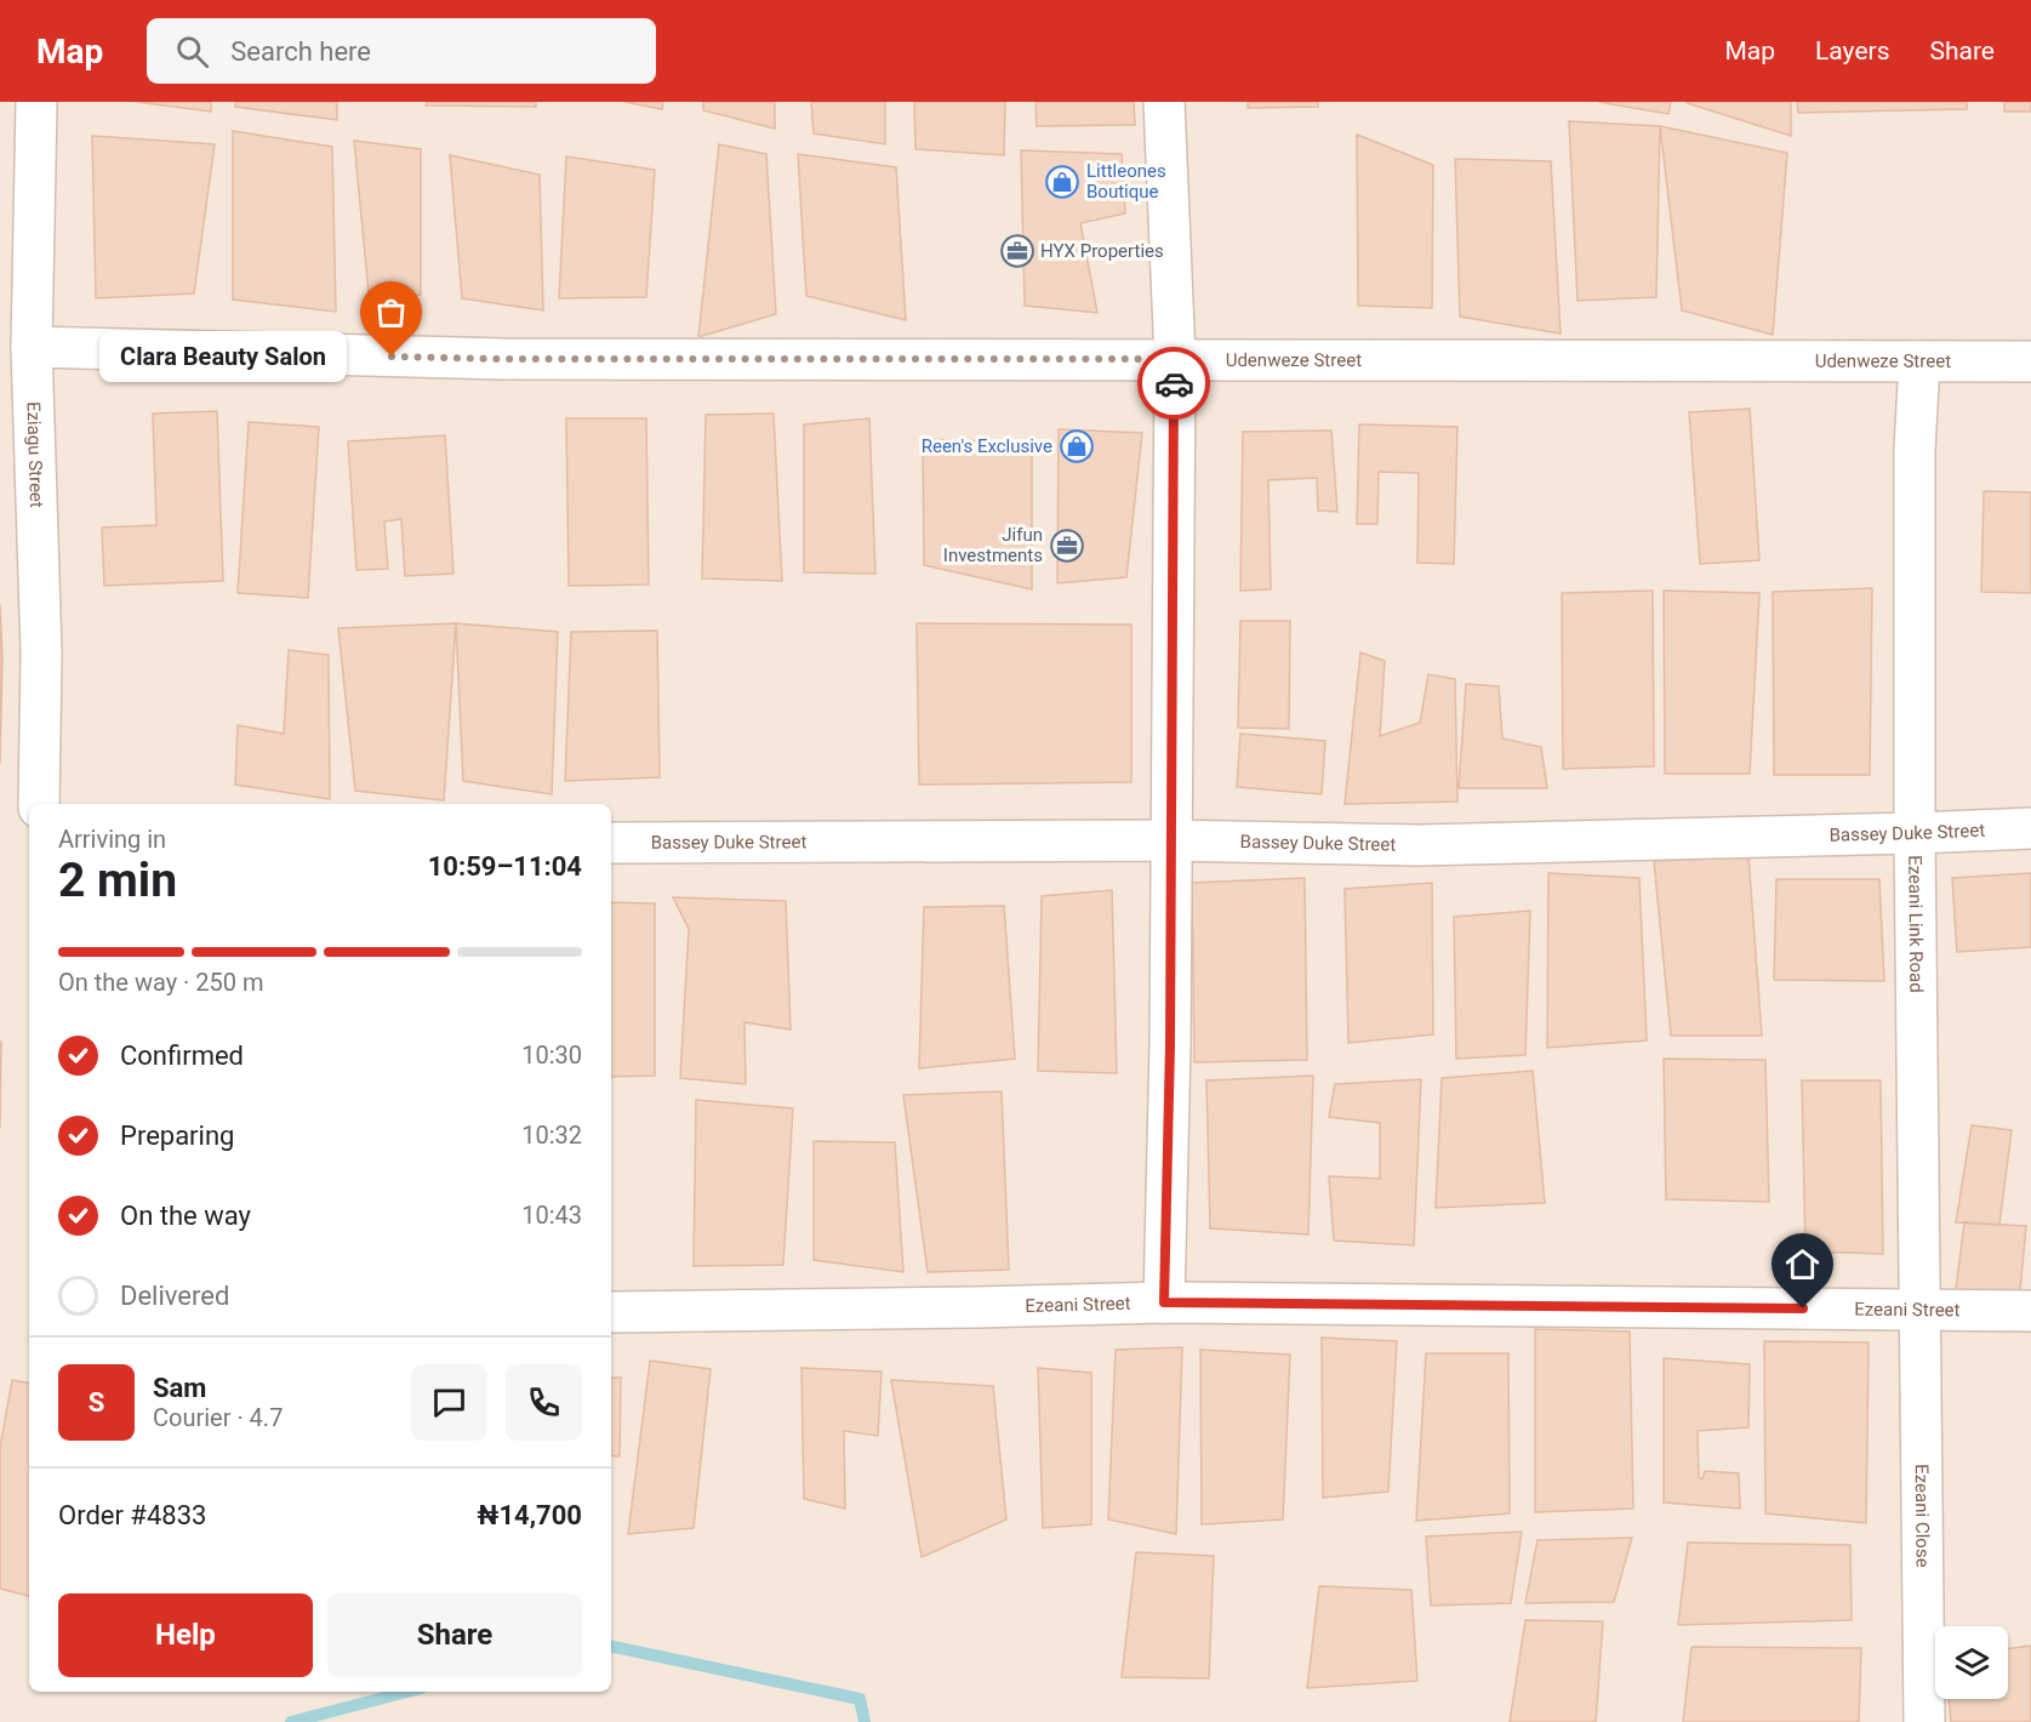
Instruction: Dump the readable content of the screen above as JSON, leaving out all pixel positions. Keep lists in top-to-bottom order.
{
  "streets": {
    "street": [
      "Udenweze Street",
      "Eziagu Street",
      "Bassey Duke Street",
      "Ezeani Link Road",
      "Ezeani Street",
      "Ezeani Close"
    ]
  },
  "crossings": [
    ["Udenweze Street", "Eziagu Street"],
    ["Udenweze Street", "Ezeani Link Road"],
    ["Bassey Duke Street", "Ezeani Link Road"],
    ["Ezeani Link Road", "Ezeani Street"],
    ["Ezeani Link Road", "Ezeani Close"],
    ["Ezeani Street", "Ezeani Close"]
  ],
  "places": {
    "shop": ["Littleones Boutique", "Reen's Exclusive"],
    "office": ["HYX Properties", "Jifun Investments"],
    "other": ["Clara Beauty Salon"]
  },
  "page": {
    "header": "Map",
    "search": "Search here",
    "nav": ["Map", "Layers", "Share"],
    "bubble": "Clara Beauty Salon",
    "heading": ["2 min", "Arriving in", "10:59–11:04"],
    "panel": [
      "Sam",
      "Courier · 4.7",
      "Order #4833",
      "₦14,700"
    ],
    "bar": "On the way · 250 m",
    "list": [
      ["Confirmed", "10:30"],
      ["Preparing", "10:32"],
      ["On the way", "10:43"],
      "Delivered"
    ],
    "round": "S",
    "buttons": ["Help", "Share"]
  }
}
